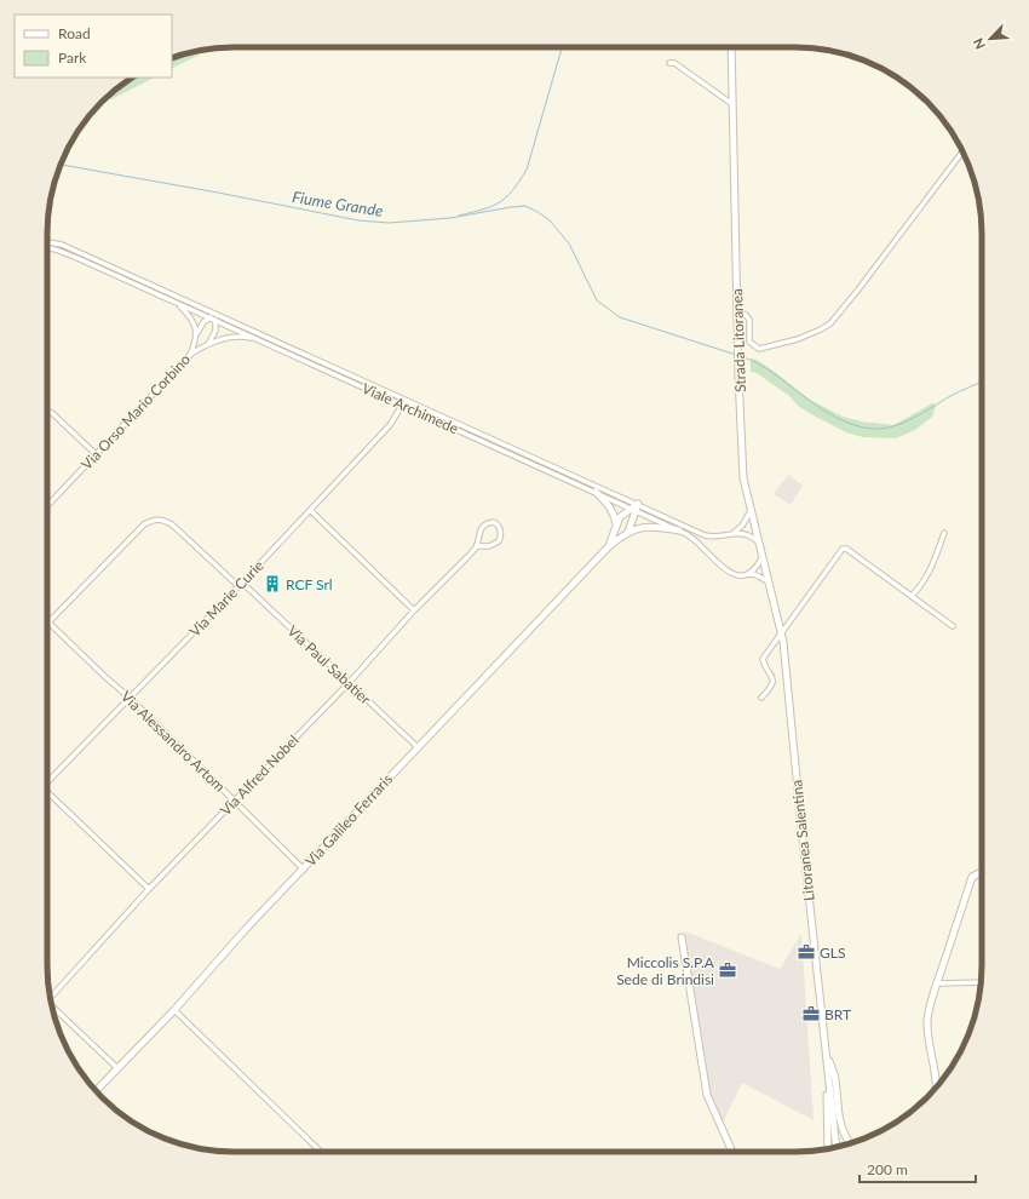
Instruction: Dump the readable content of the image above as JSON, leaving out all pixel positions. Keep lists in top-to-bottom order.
{
  "streets": {
    "street": [
      "Strada Litoranea",
      "Viale Archimede",
      "Via Orso Mario Corbino",
      "Via Marie Curie",
      "Via Paul Sabatier",
      "Via Alessandro Artom",
      "Via Alfred Nobel",
      "Via Galileo Ferraris",
      "Litoranea Salentina"
    ]
  },
  "crossings": [
    ["Strada Litoranea", "Viale Archimede"],
    ["Strada Litoranea", "Litoranea Salentina"],
    ["Viale Archimede", "Via Marie Curie"],
    ["Viale Archimede", "Via Galileo Ferraris"],
    ["Via Marie Curie", "Via Paul Sabatier"],
    ["Via Marie Curie", "Via Alessandro Artom"],
    ["Via Paul Sabatier", "Via Alessandro Artom"],
    ["Via Paul Sabatier", "Via Alfred Nobel"],
    ["Via Paul Sabatier", "Via Galileo Ferraris"],
    ["Via Alessandro Artom", "Via Alfred Nobel"],
    ["Via Alessandro Artom", "Via Galileo Ferraris"]
  ],
  "water": ["Fiume Grande"],
  "places": {
    "building": ["RCF Srl"],
    "office": ["GLS", "Miccolis S.P.A Sede di Brindisi", "BRT"]
  },
  "legend": ["Road", "Park"],
  "scale_bar": "200 m",
  "north": "bottom left"
}
